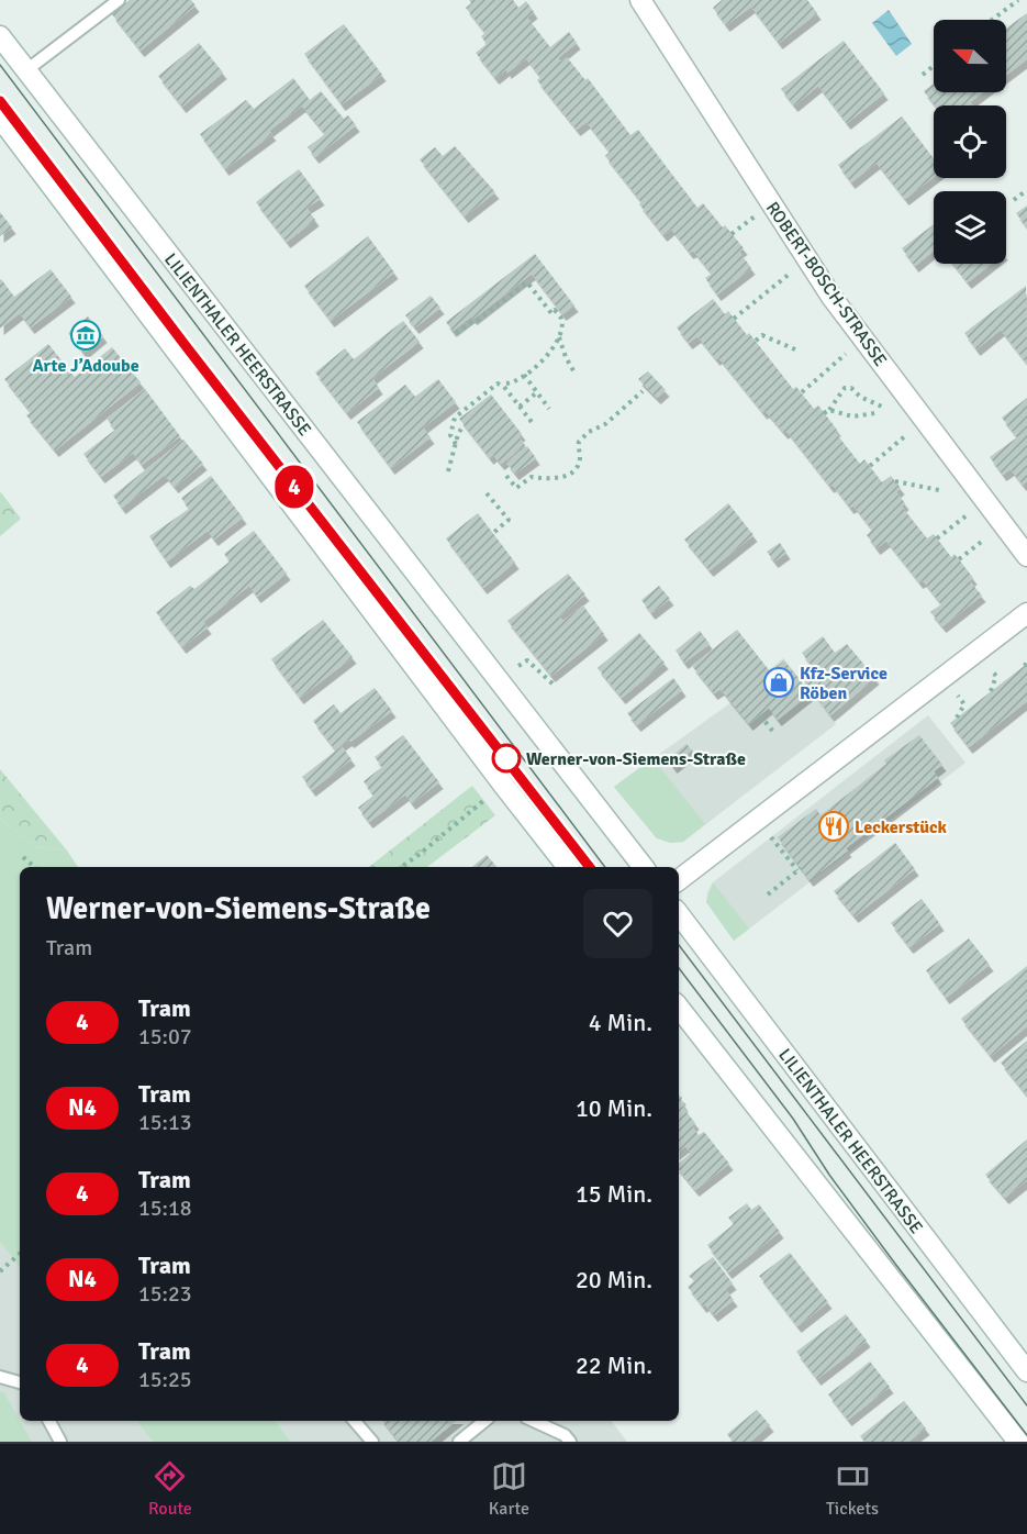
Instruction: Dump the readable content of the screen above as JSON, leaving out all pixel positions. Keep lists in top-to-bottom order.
{
  "streets": {
    "main road": ["ROBERT-BOSCH-STRASSE", "LILIENTHALER HEERSTRASSE"]
  },
  "places": {
    "museum": ["Arte J’Adoube"],
    "shop": ["Kfz-Service Röben"],
    "other": ["Werner-von-Siemens-Straße"],
    "restaurant": ["Leckerstück"]
  },
  "lines": ["tram line 4"],
  "north": "left",
  "page": {
    "on_map": "4",
    "heading": ["Werner-von-Siemens-Straße", "Tram"],
    "list": [
      {
        "mark": "4",
        "name": "Tram",
        "note": "15:07",
        "value": "4 Min."
      },
      {
        "mark": "N4",
        "name": "Tram",
        "note": "15:13",
        "value": "10 Min."
      },
      {
        "mark": "4",
        "name": "Tram",
        "note": "15:18",
        "value": "15 Min."
      },
      {
        "mark": "N4",
        "name": "Tram",
        "note": "15:23",
        "value": "20 Min."
      },
      {
        "mark": "4",
        "name": "Tram",
        "note": "15:25",
        "value": "22 Min."
      }
    ],
    "tabs": ["Route", "Karte", "Tickets"]
  }
}
